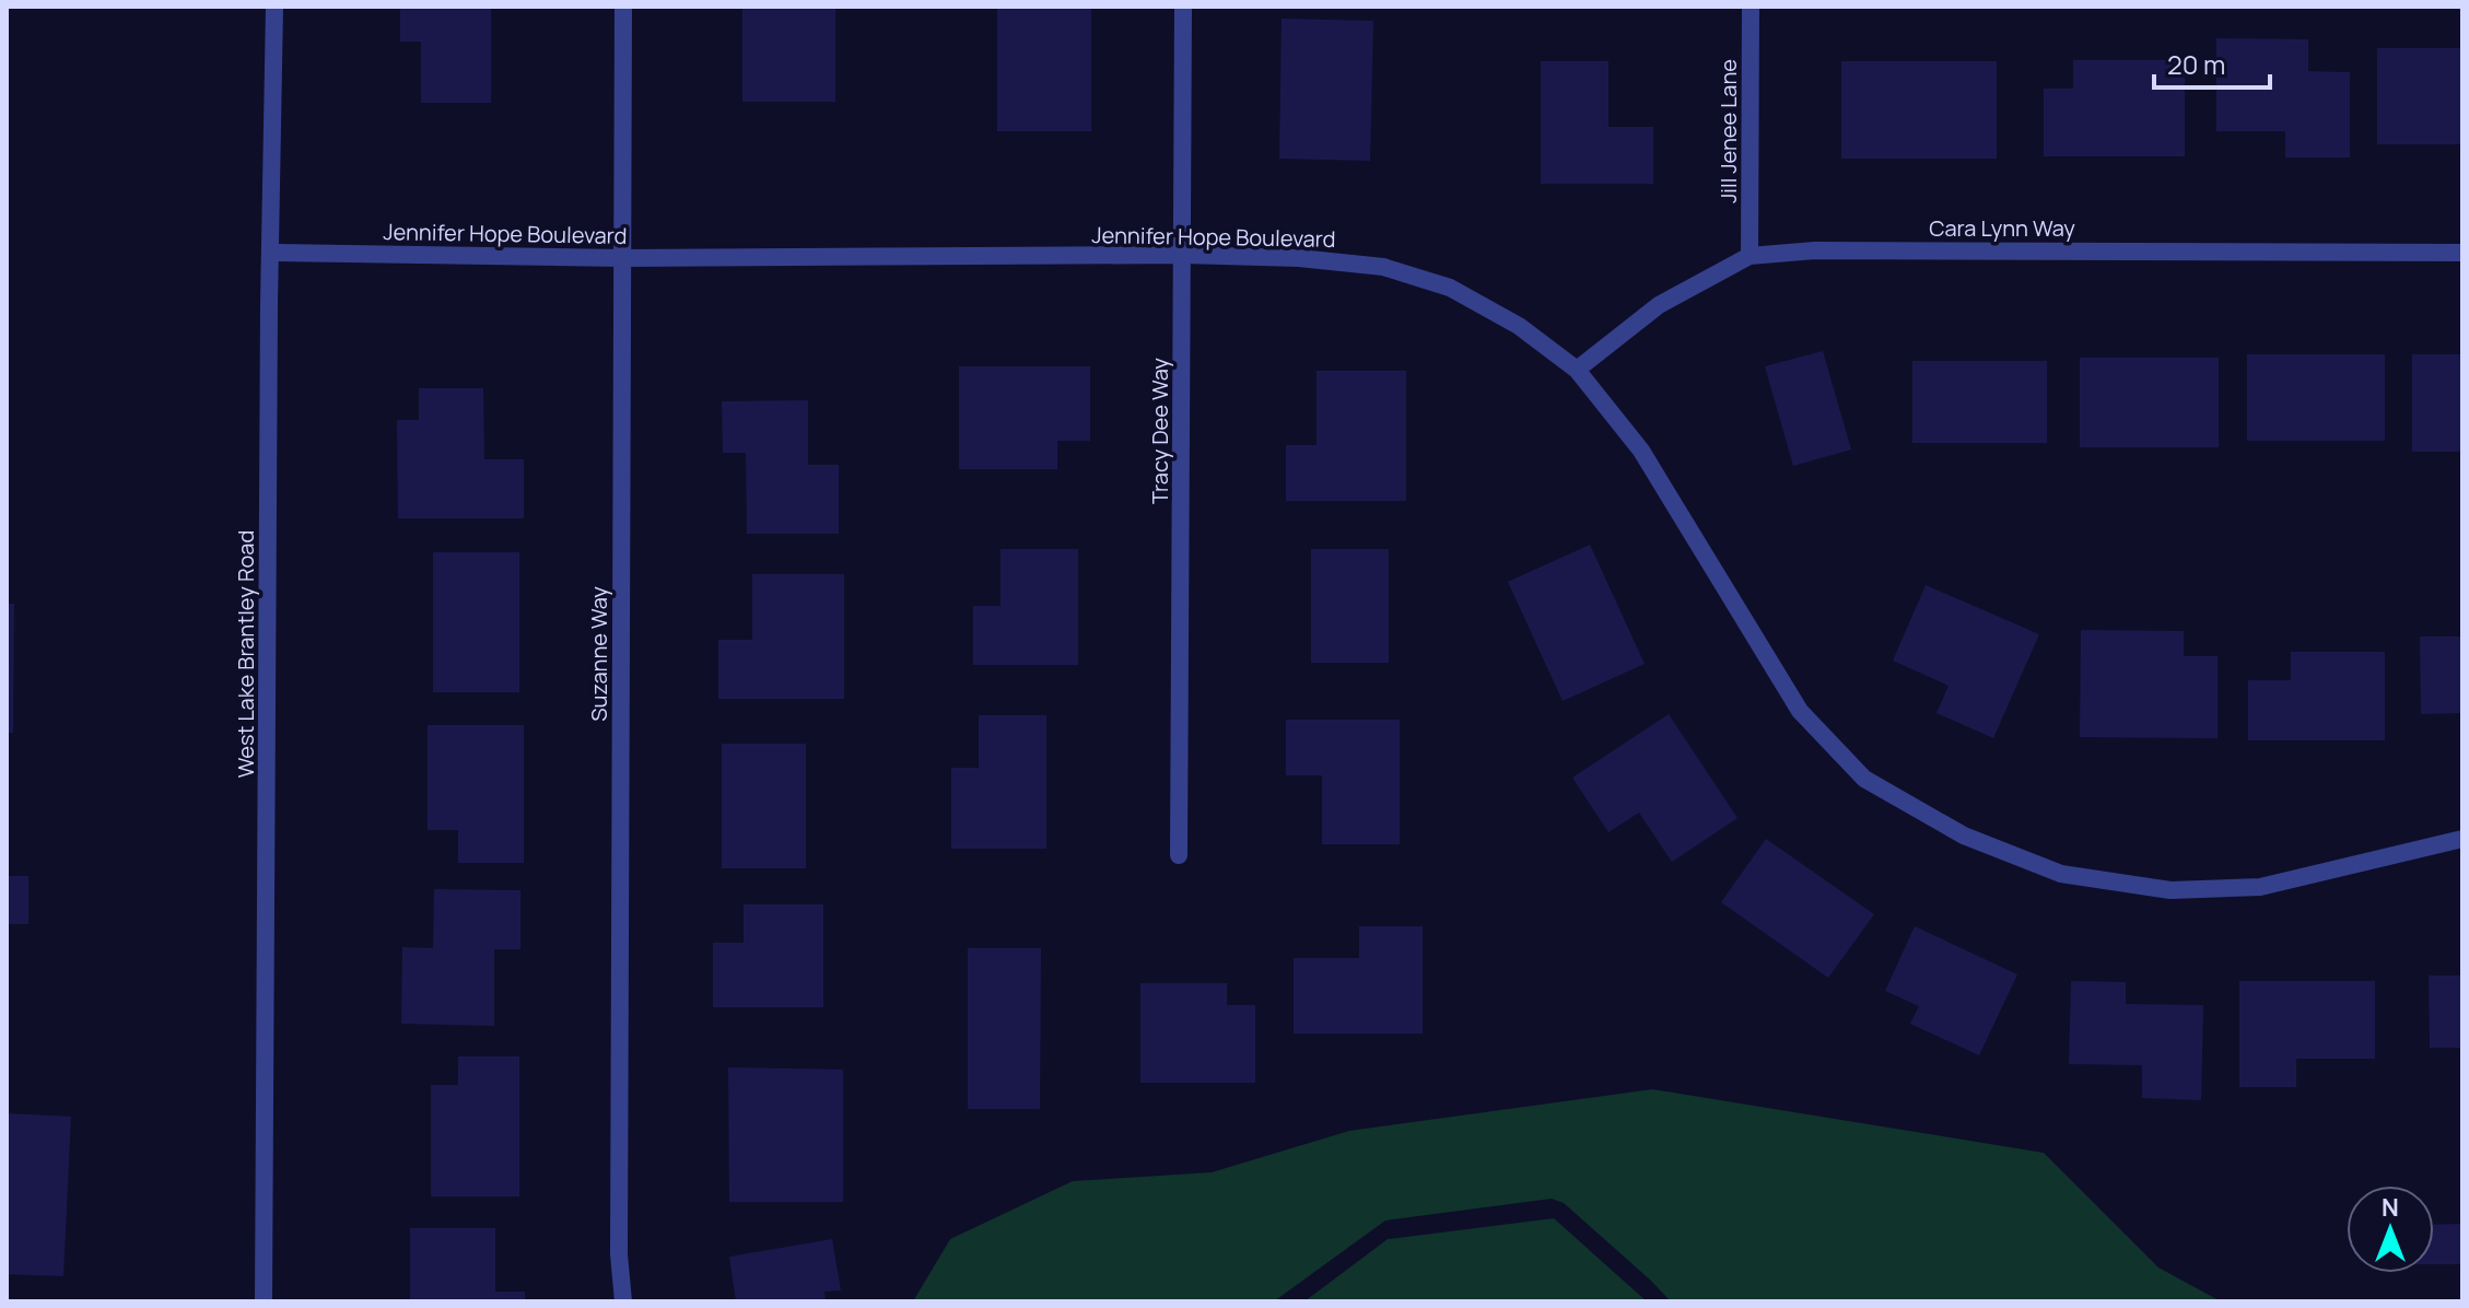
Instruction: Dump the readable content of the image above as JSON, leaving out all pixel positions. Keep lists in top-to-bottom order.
{
  "streets": {
    "street": [
      "Jill Jenee Lane",
      "Cara Lynn Way",
      "Jennifer Hope Boulevard",
      "Tracy Dee Way",
      "West Lake Brantley Road",
      "Suzanne Way"
    ]
  },
  "crossings": [
    ["Jill Jenee Lane", "Cara Lynn Way"],
    ["Cara Lynn Way", "Jennifer Hope Boulevard"],
    ["Jennifer Hope Boulevard", "Tracy Dee Way"],
    ["Jennifer Hope Boulevard", "West Lake Brantley Road"],
    ["Jennifer Hope Boulevard", "Suzanne Way"]
  ],
  "scale_bar": "20 m",
  "north": "top"
}
